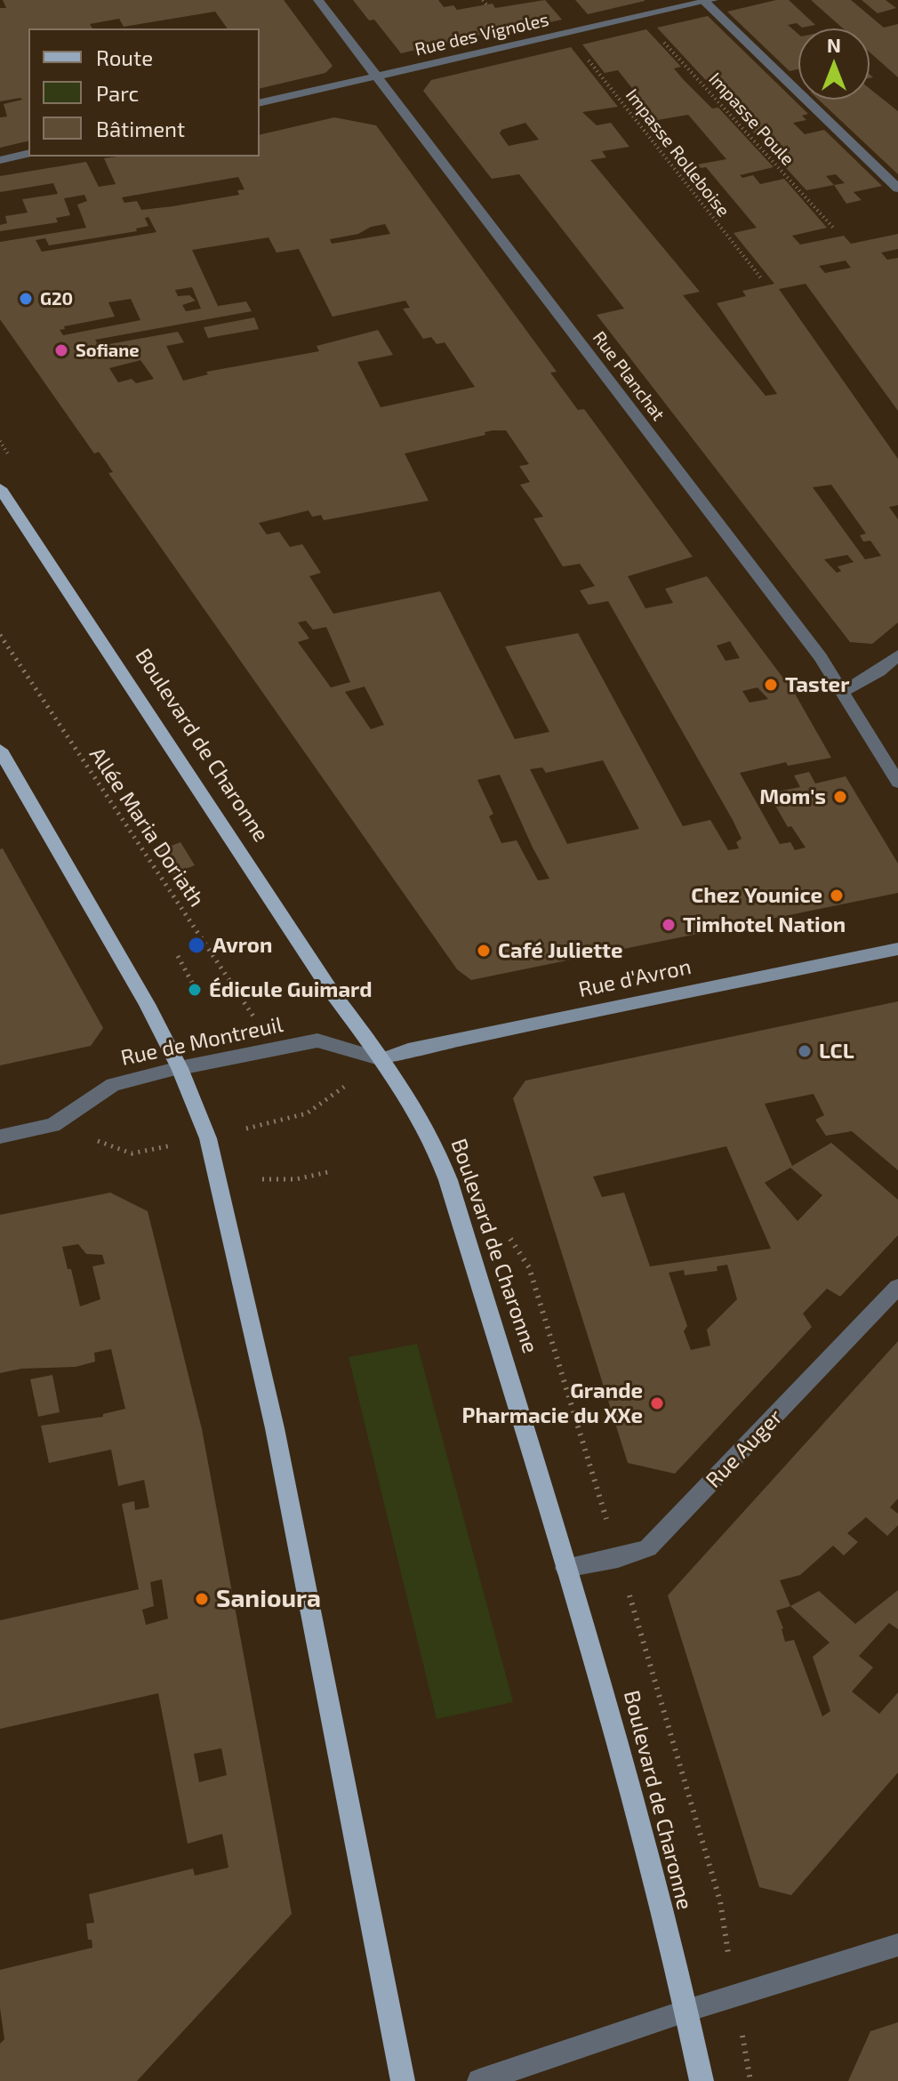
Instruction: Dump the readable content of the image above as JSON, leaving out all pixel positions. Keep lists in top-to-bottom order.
{
  "streets": {
    "main road": ["Boulevard de Charonne"],
    "street": [
      "Rue des Vignoles",
      "Rue Planchat",
      "Rue d'Avron",
      "Rue de Montreuil",
      "Rue Auger"
    ],
    "path": ["Impasse Poule", "Impasse Rolleboise", "Allée Maria Doriath"]
  },
  "crossings": [
    ["Rue des Vignoles", "Rue Planchat"],
    ["Boulevard de Charonne", "Rue d'Avron"],
    ["Boulevard de Charonne", "Rue de Montreuil"],
    ["Boulevard de Charonne", "Rue Auger"],
    ["Rue d'Avron", "Rue de Montreuil"]
  ],
  "places": [
    "G20",
    "Sofiane",
    "Taster",
    "Mom's",
    "Chez Younice",
    "Timhotel Nation",
    "Avron",
    "Café Juliette",
    "Édicule Guimard",
    "LCL",
    "Grande Pharmacie du XXe",
    "Sanioura"
  ],
  "legend": ["Route", "Parc", "Bâtiment"],
  "north": "top"
}
